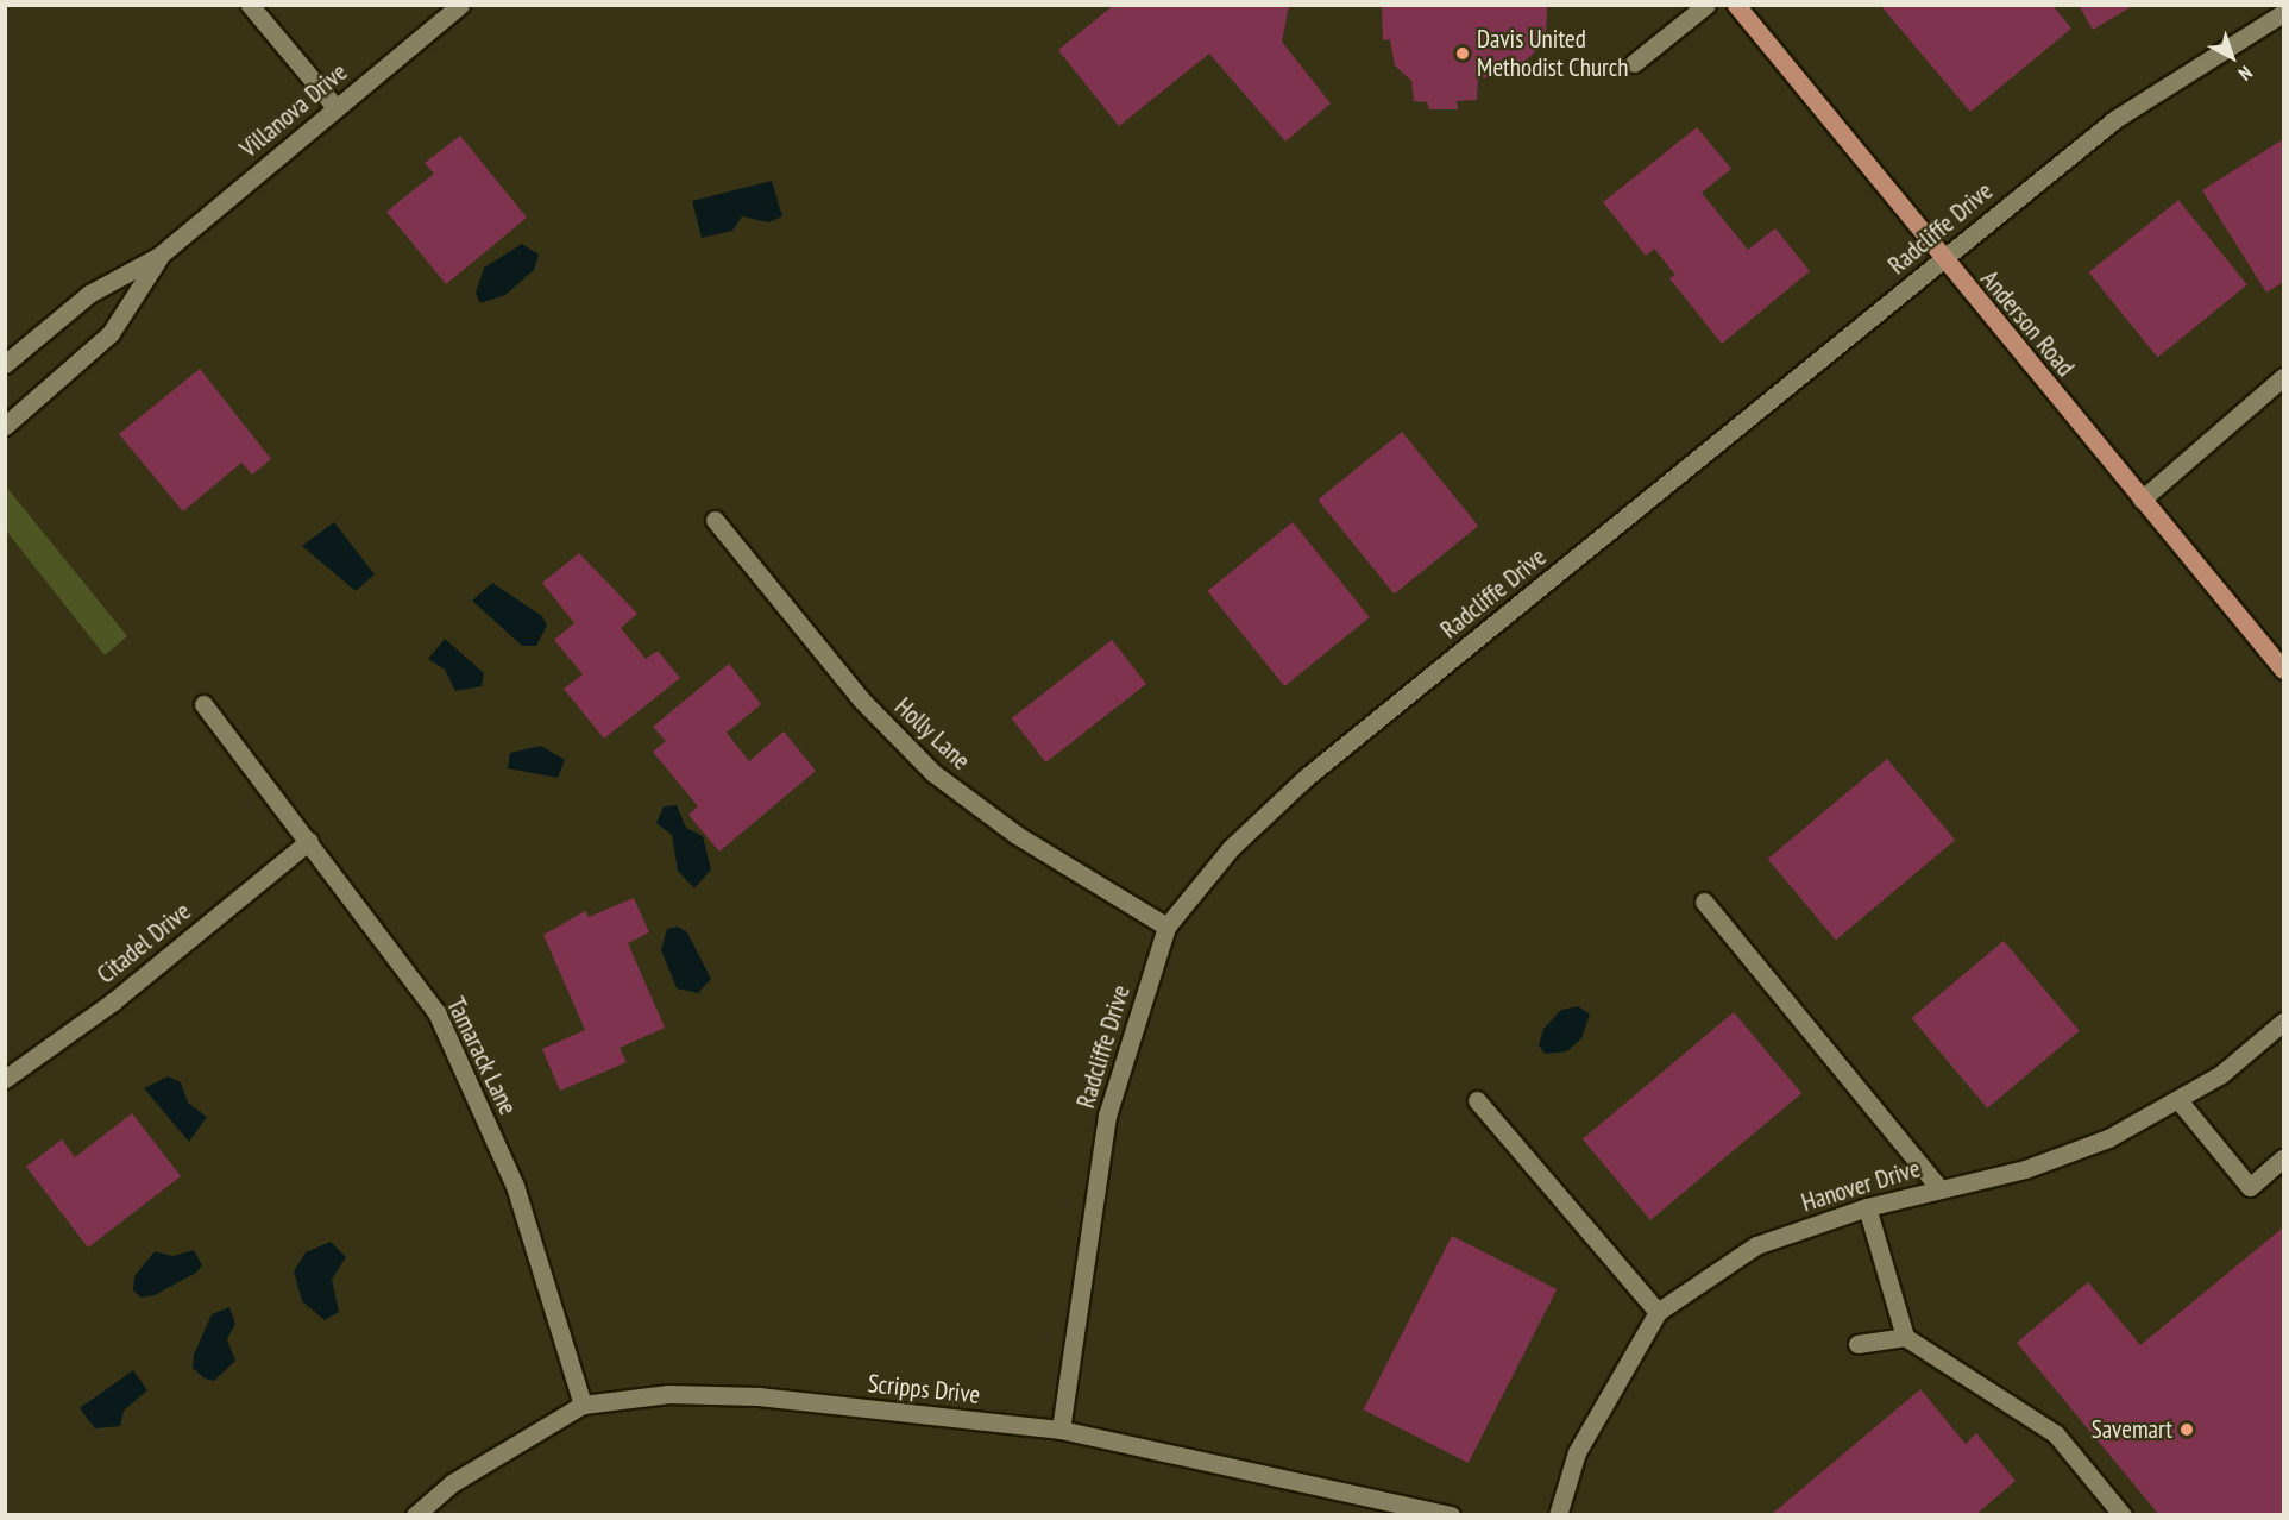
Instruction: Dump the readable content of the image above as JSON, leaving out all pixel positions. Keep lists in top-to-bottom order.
{
  "streets": {
    "main road": ["Anderson Road"],
    "street": [
      "Villanova Drive",
      "Radcliffe Drive",
      "Holly Lane",
      "Citadel Drive",
      "Tamarack Lane",
      "Hanover Drive",
      "Scripps Drive"
    ]
  },
  "crossings": [
    ["Radcliffe Drive", "Anderson Road"],
    ["Radcliffe Drive", "Holly Lane"],
    ["Radcliffe Drive", "Scripps Drive"],
    ["Citadel Drive", "Tamarack Lane"],
    ["Tamarack Lane", "Scripps Drive"]
  ],
  "places": ["Davis United Methodist Church", "Savemart"],
  "north": "bottom right"
}
